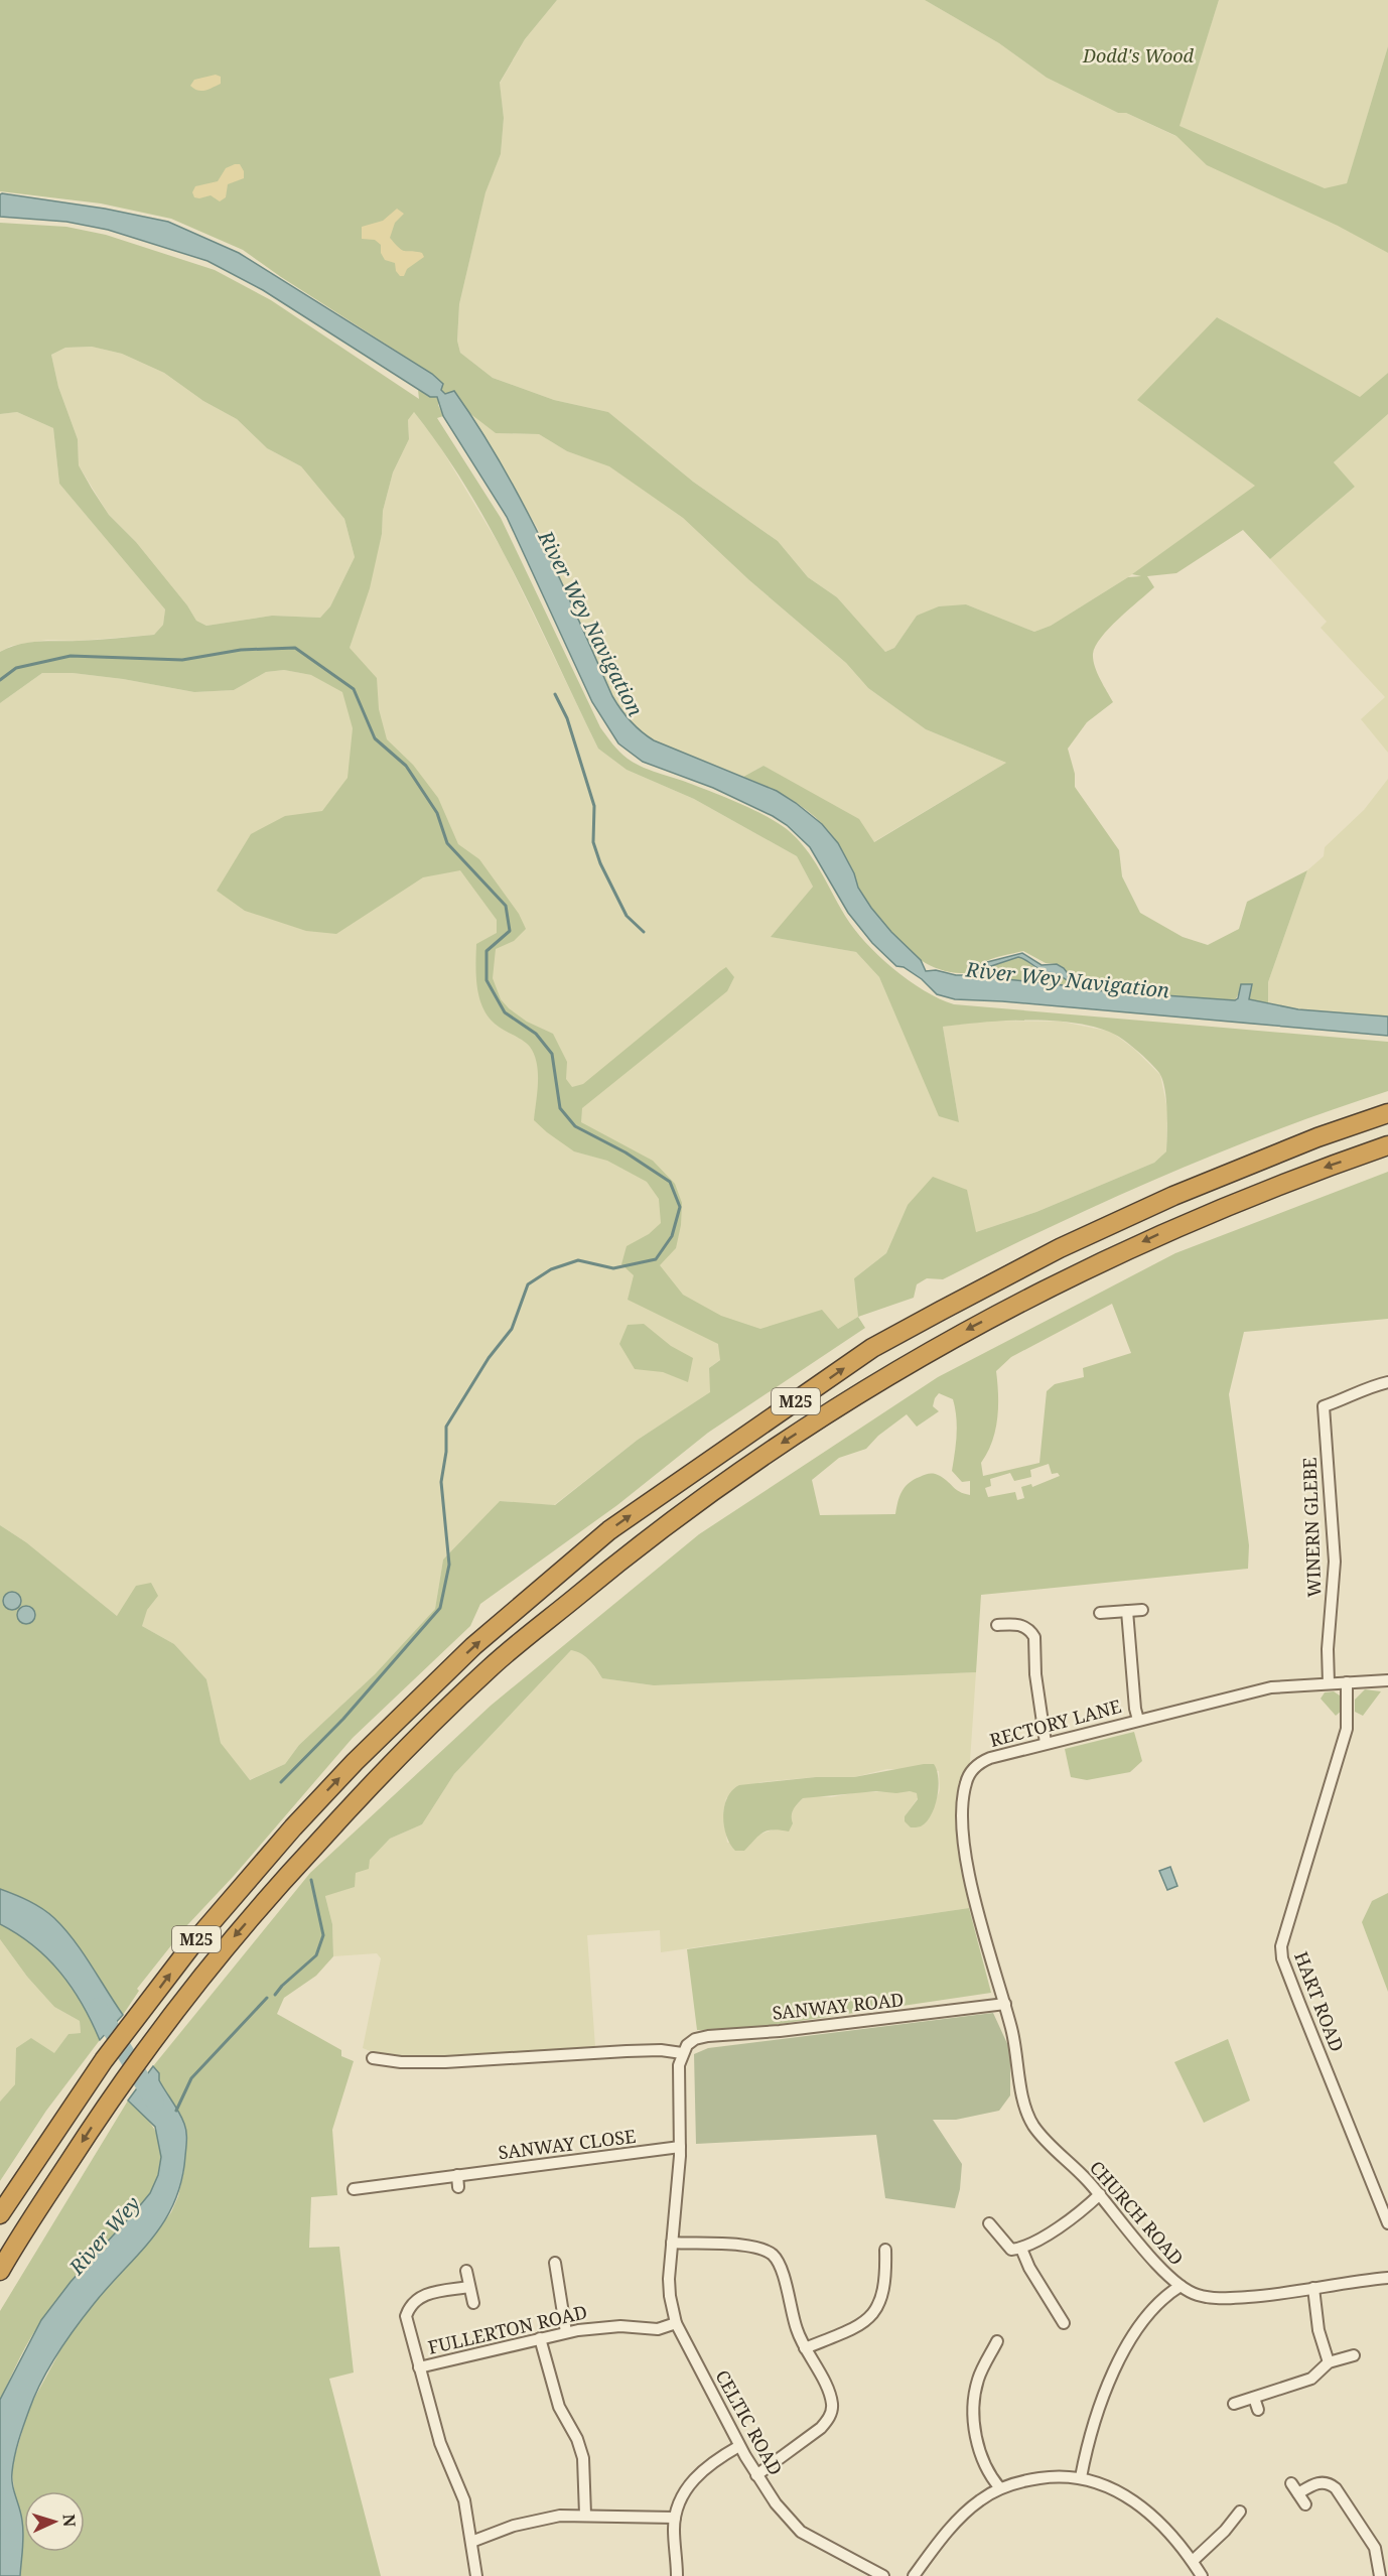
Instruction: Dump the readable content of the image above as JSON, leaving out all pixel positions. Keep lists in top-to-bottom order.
{
  "streets": {
    "highway": ["M25"],
    "street": [
      "WINERN GLEBE",
      "RECTORY LANE",
      "HART ROAD",
      "SANWAY ROAD",
      "SANWAY CLOSE",
      "CHURCH ROAD",
      "FULLERTON ROAD",
      "CELTIC ROAD"
    ]
  },
  "crossings": [
    ["WINERN GLEBE", "RECTORY LANE"],
    ["RECTORY LANE", "HART ROAD"],
    ["RECTORY LANE", "SANWAY ROAD"],
    ["RECTORY LANE", "CHURCH ROAD"],
    ["SANWAY ROAD", "CHURCH ROAD"],
    ["FULLERTON ROAD", "CELTIC ROAD"]
  ],
  "water": ["River Wey Navigation", "River Wey"],
  "parks": ["Dodd's Wood"],
  "north": "right"
}
